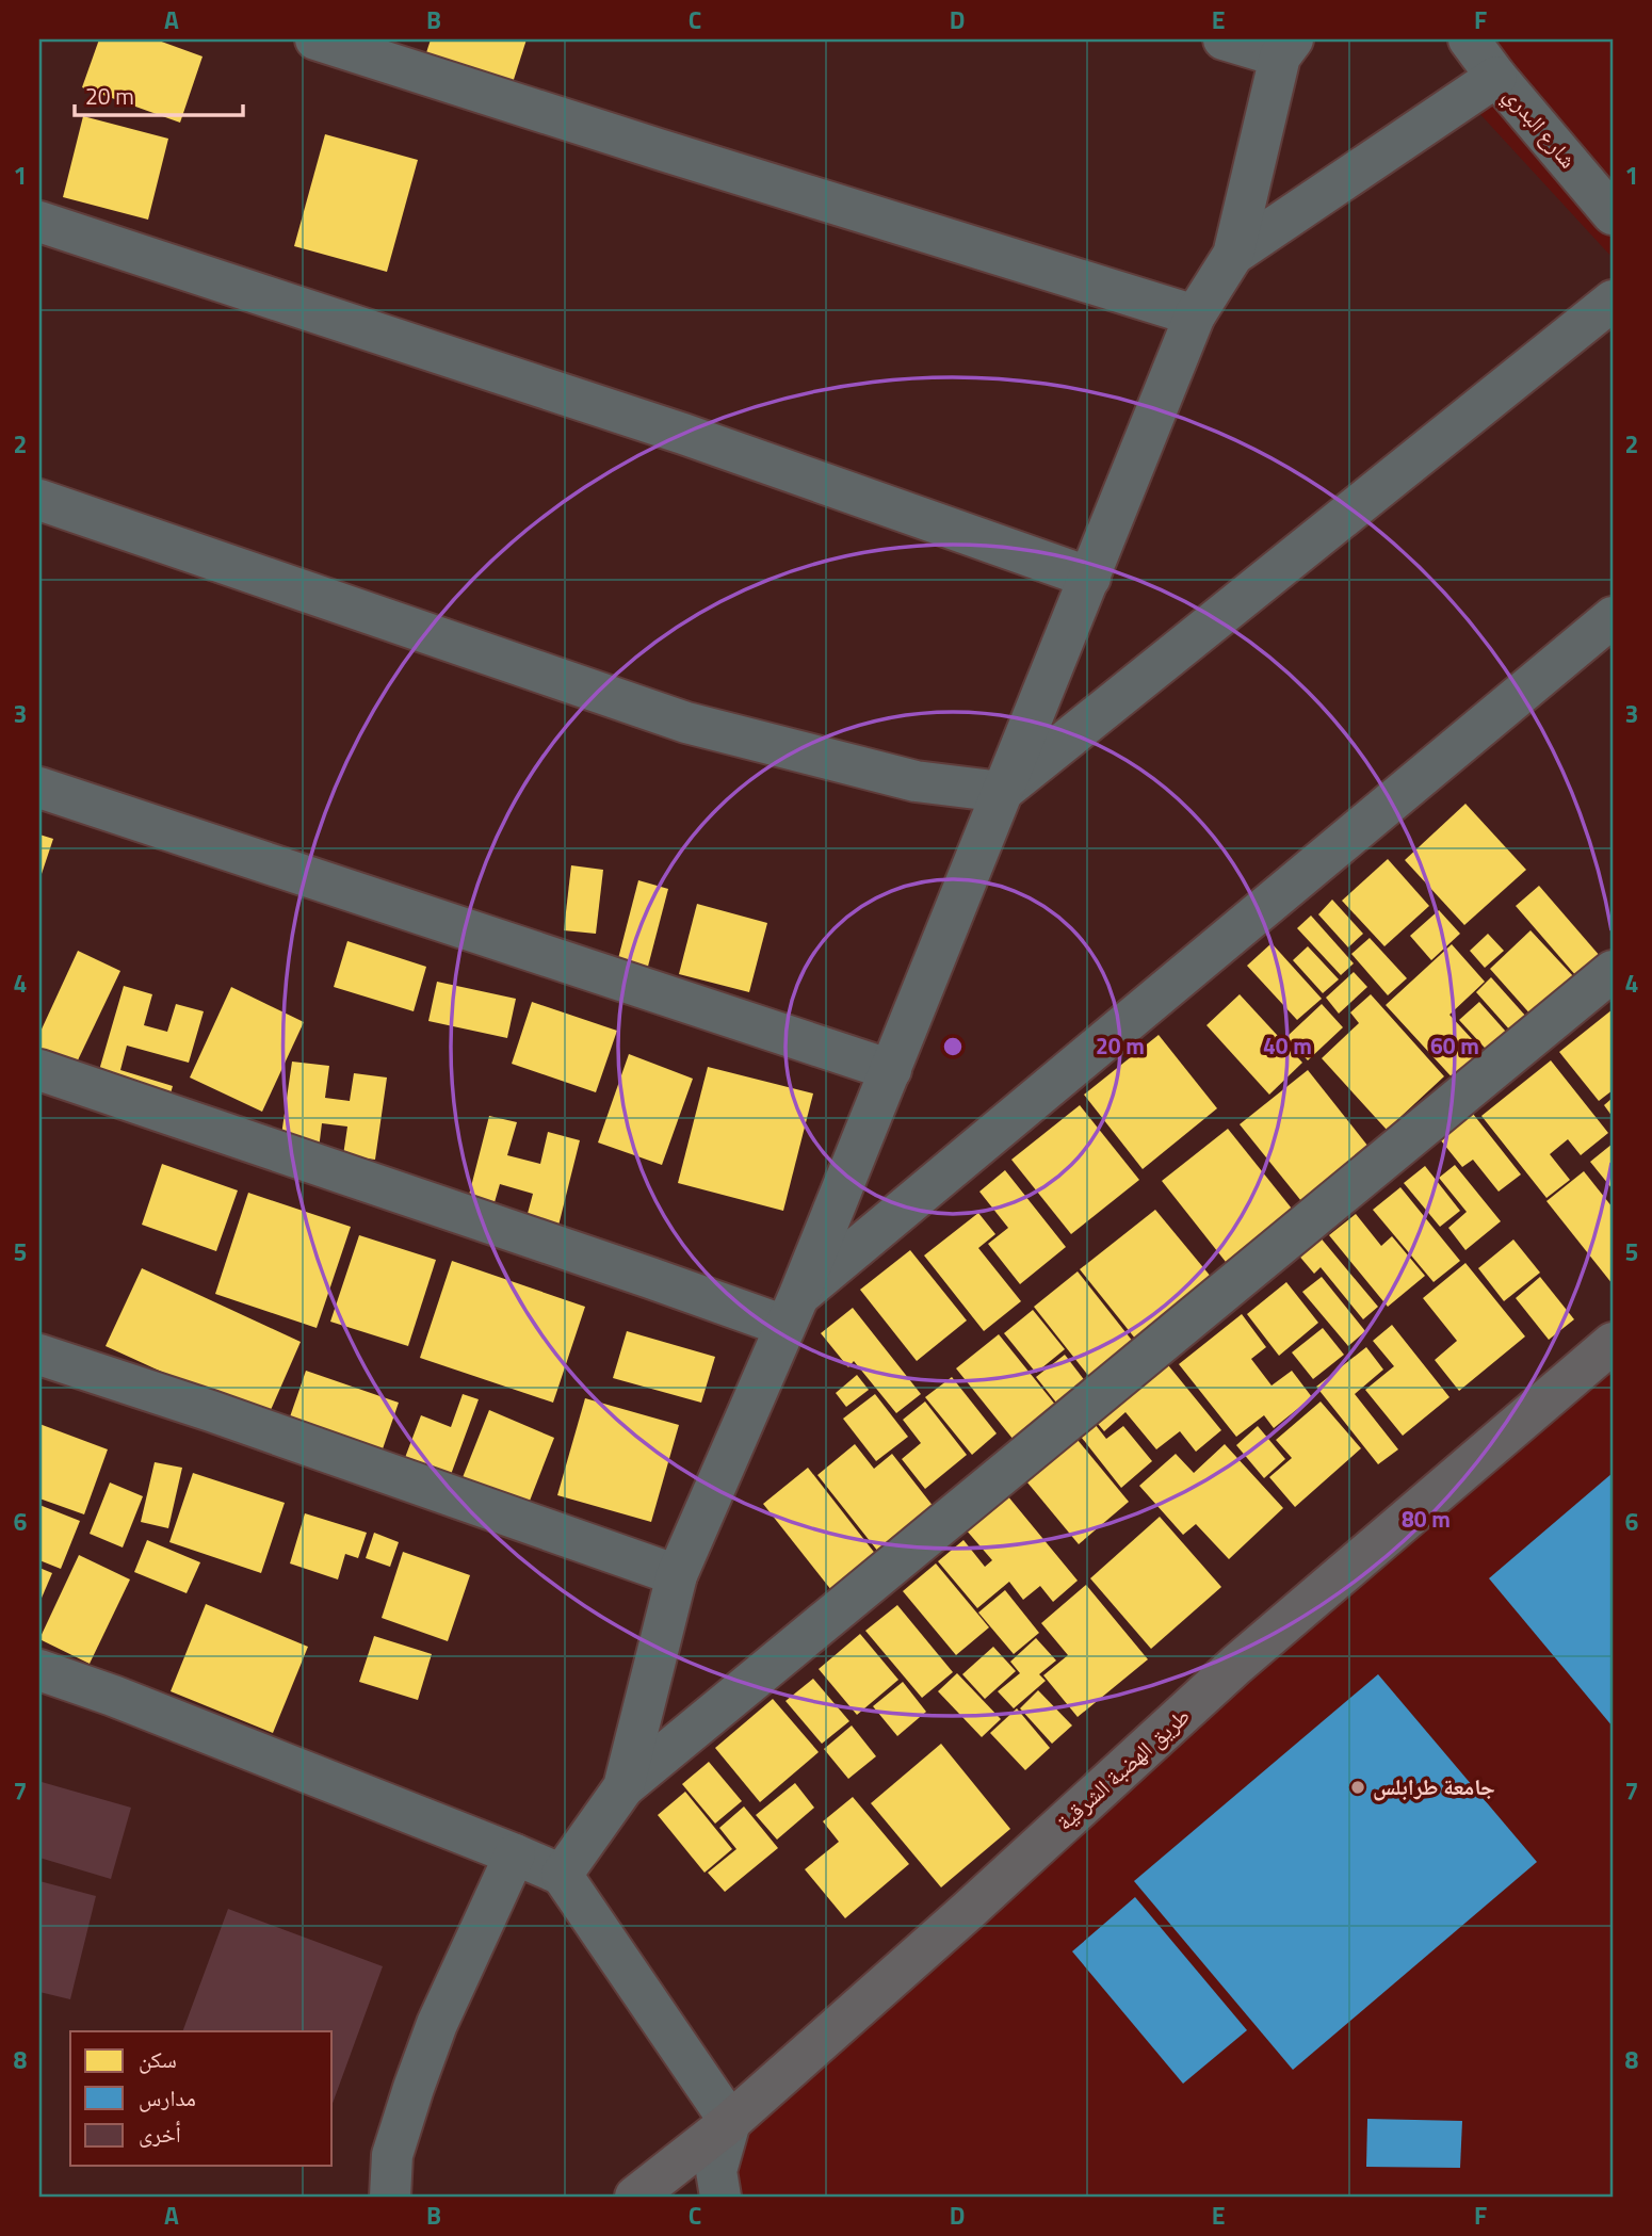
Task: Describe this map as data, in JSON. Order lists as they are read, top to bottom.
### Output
{
  "streets": {
    "main road": ["طريق الهضبة الشرقية"],
    "street": ["شارع البدري"]
  },
  "places": ["جامعة طرابلس"],
  "legend": ["سكن", "مدارس", "أخرى"],
  "scale_bar": "20 m",
  "grid": {
    "columns": [
      "A",
      "B",
      "C",
      "D",
      "E",
      "F"
    ],
    "rows": [
      "1",
      "2",
      "3",
      "4",
      "5",
      "6",
      "7",
      "8"
    ]
  },
  "rings": [
    "20 m",
    "40 m",
    "60 m",
    "80 m"
  ]
}
